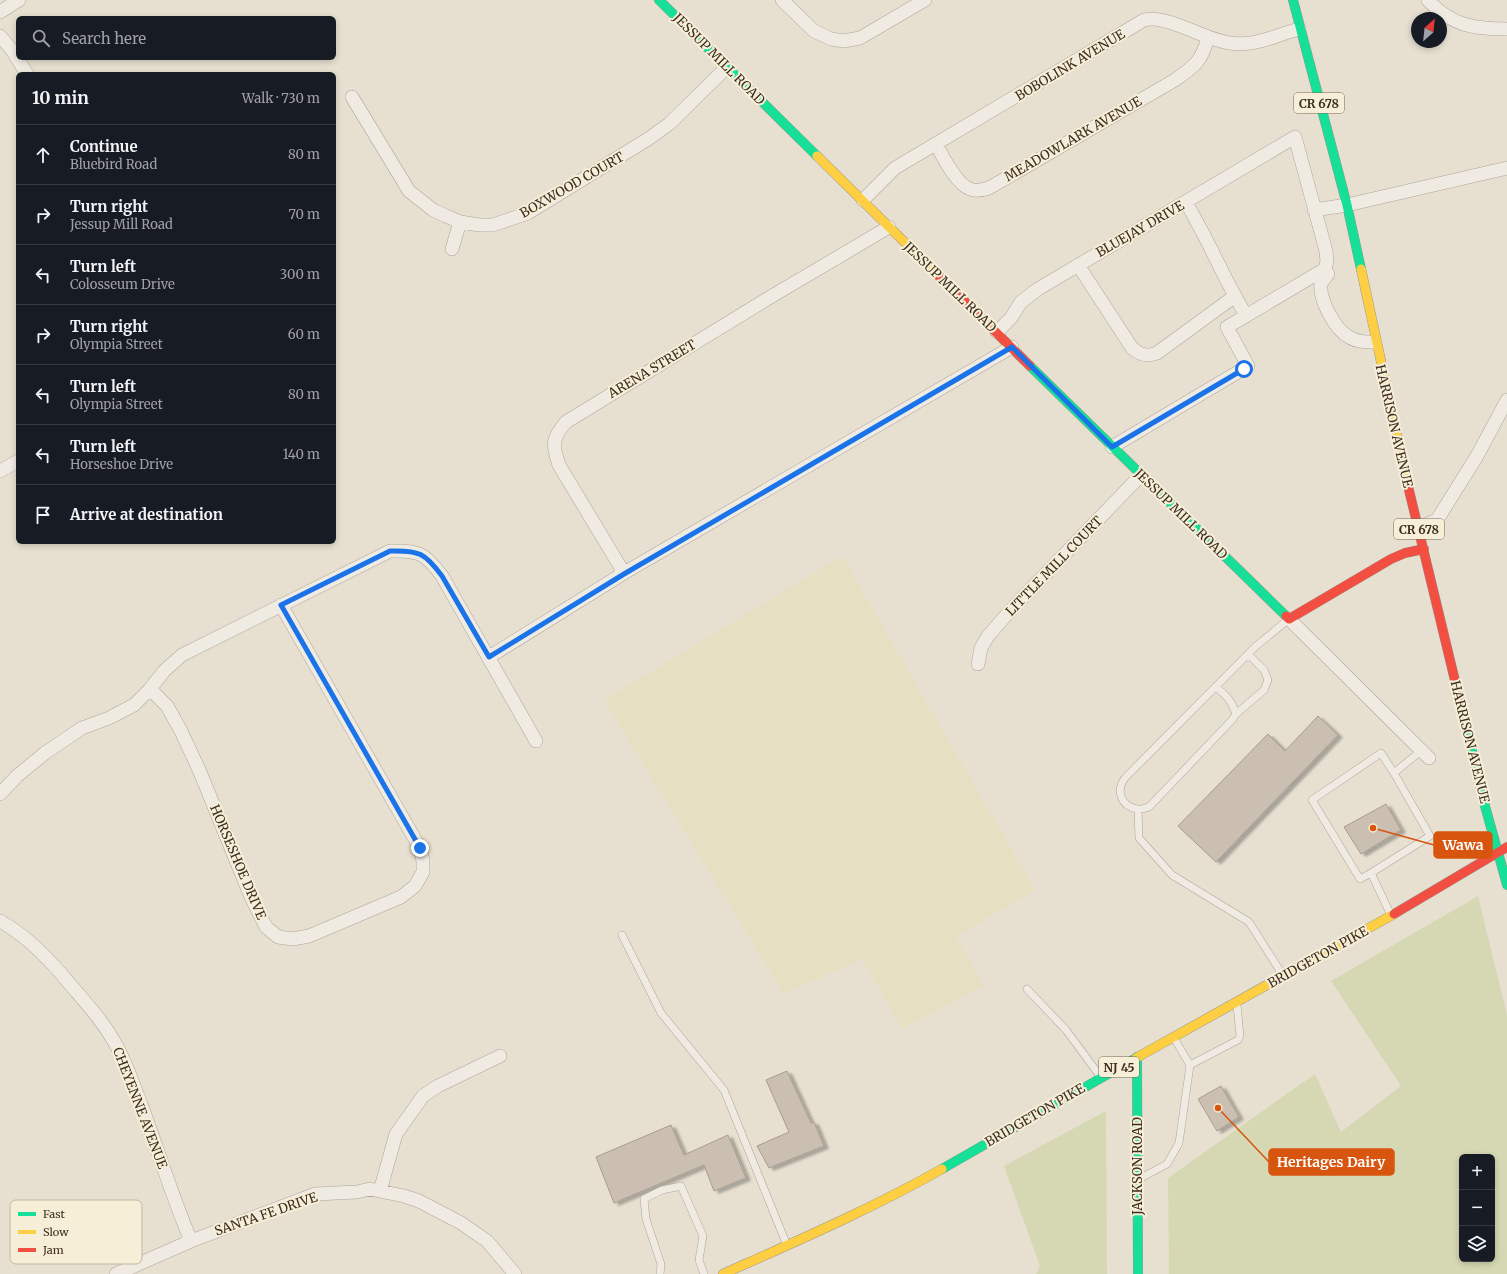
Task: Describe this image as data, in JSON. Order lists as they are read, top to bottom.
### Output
{
  "streets": {
    "main road": [
      "JESSUP MILL ROAD",
      "CR 678",
      "HARRISON AVENUE",
      "BRIDGETON PIKE",
      "NJ 45",
      "JACKSON ROAD"
    ],
    "street": [
      "BOBOLINK AVENUE",
      "MEADOWLARK AVENUE",
      "BOXWOOD COURT",
      "BLUEJAY DRIVE",
      "ARENA STREET",
      "LITTLE MILL COURT",
      "HORSESHOE DRIVE",
      "CHEYENNE AVENUE",
      "SANTA FE DRIVE"
    ]
  },
  "crossings": [
    ["JESSUP MILL ROAD", "BOBOLINK AVENUE"],
    ["JESSUP MILL ROAD", "BOXWOOD COURT"],
    ["JESSUP MILL ROAD", "BLUEJAY DRIVE"],
    ["JESSUP MILL ROAD", "ARENA STREET"],
    ["JESSUP MILL ROAD", "LITTLE MILL COURT"],
    ["BOBOLINK AVENUE", "MEADOWLARK AVENUE"],
    ["BOBOLINK AVENUE", "HARRISON AVENUE"],
    ["CR 678", "HARRISON AVENUE"],
    ["CR 678", "BRIDGETON PIKE"],
    ["HARRISON AVENUE", "BRIDGETON PIKE"],
    ["BRIDGETON PIKE", "JACKSON ROAD"],
    ["CHEYENNE AVENUE", "SANTA FE DRIVE"]
  ],
  "places": ["Wawa", "Heritages Dairy"],
  "legend": ["Fast", "Slow", "Jam"],
  "north": "top right",
  "page": {
    "search": "Search here",
    "heading": ["10 min", "Walk · 730 m"],
    "list": [
      ["Continue", "Bluebird Road", "80 m"],
      ["Turn right", "Jessup Mill Road", "70 m"],
      ["Turn left", "Colosseum Drive", "300 m"],
      ["Turn right", "Olympia Street", "60 m"],
      ["Turn left", "Olympia Street", "80 m"],
      ["Turn left", "Horseshoe Drive", "140 m"],
      "Arrive at destination"
    ],
    "map_buttons": ["+", "−"]
  }
}
